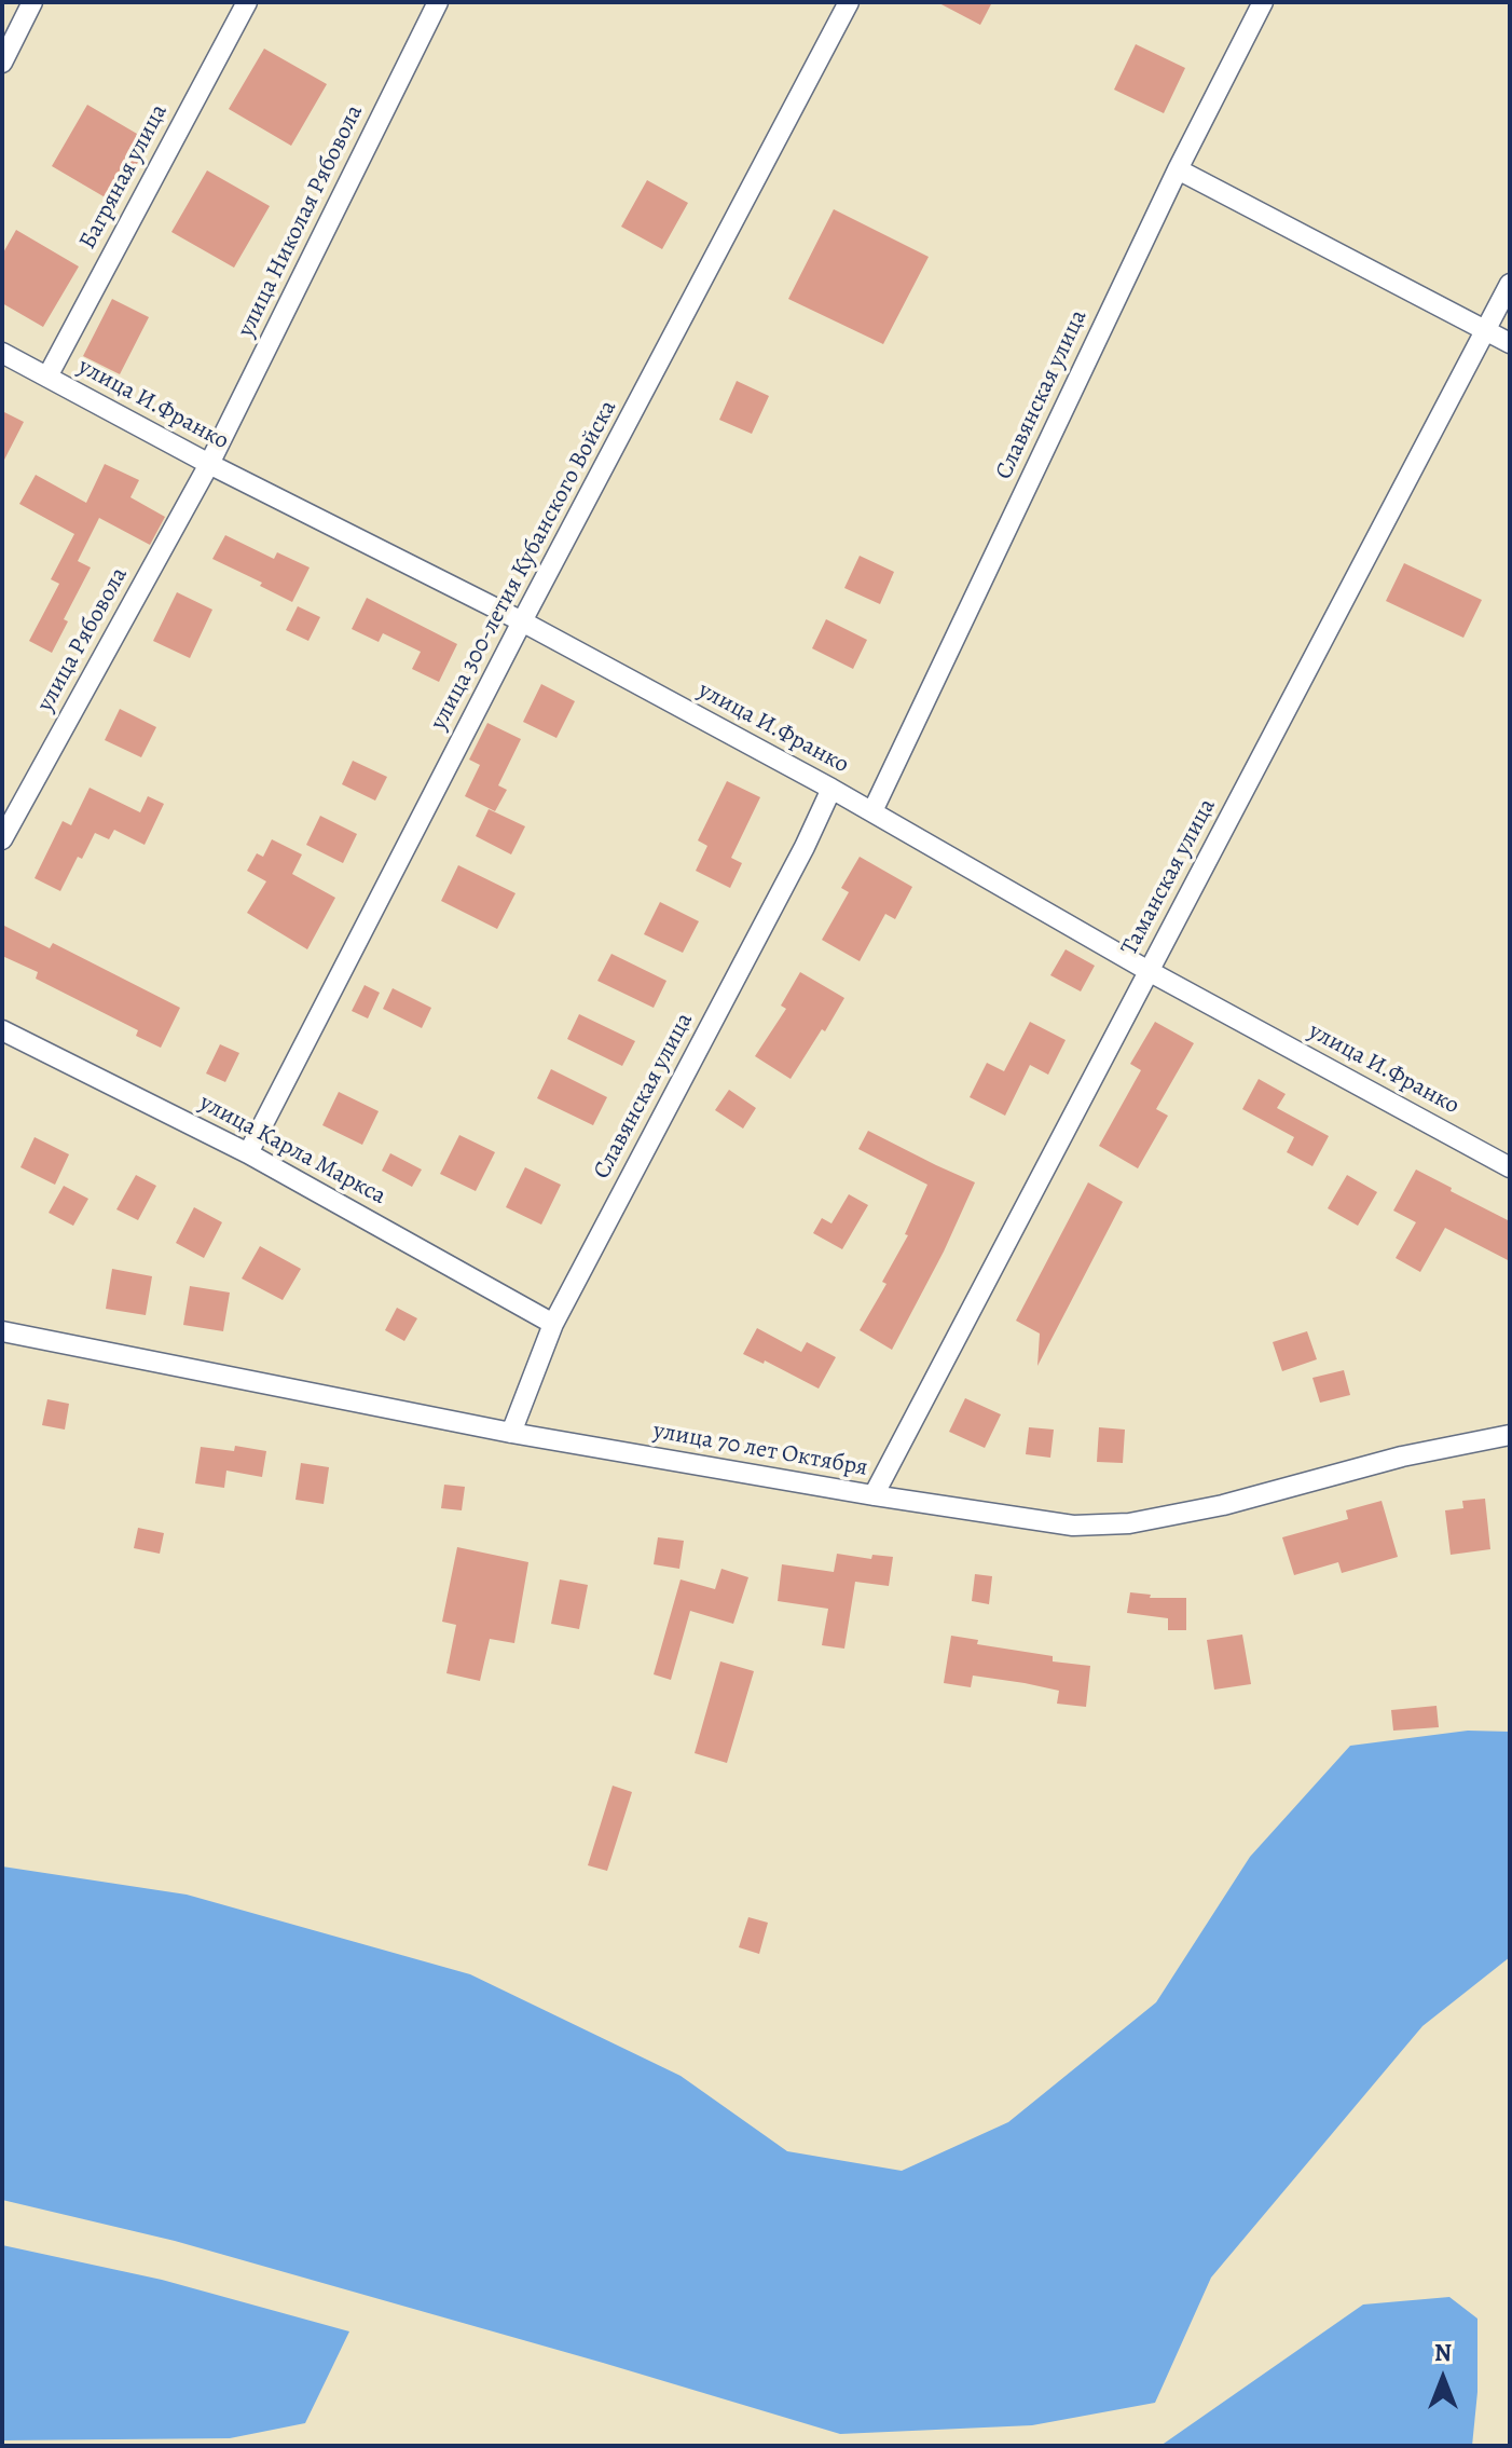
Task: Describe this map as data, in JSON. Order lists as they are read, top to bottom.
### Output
{
  "streets": {
    "street": [
      "Багряная улица",
      "улица Николая Рябовола",
      "Славянская улица",
      "улица И.Франко",
      "улица 300-летия Кубанского Войска",
      "улица Рябовола",
      "Таманская улица",
      "улица Карла Маркса",
      "улица 70 лет Октября"
    ]
  },
  "crossings": [
    ["Багряная улица", "улица И.Франко"],
    ["улица Николая Рябовола", "улица И.Франко"],
    ["улица Николая Рябовола", "улица Рябовола"],
    ["Славянская улица", "улица И.Франко"],
    ["Славянская улица", "улица Карла Маркса"],
    ["Славянская улица", "улица 70 лет Октября"],
    ["улица И.Франко", "улица 300-летия Кубанского Войска"],
    ["улица И.Франко", "улица Рябовола"],
    ["улица И.Франко", "Таманская улица"],
    ["улица 300-летия Кубанского Войска", "улица Карла Маркса"],
    ["Таманская улица", "улица 70 лет Октября"]
  ],
  "north": "top"
}
